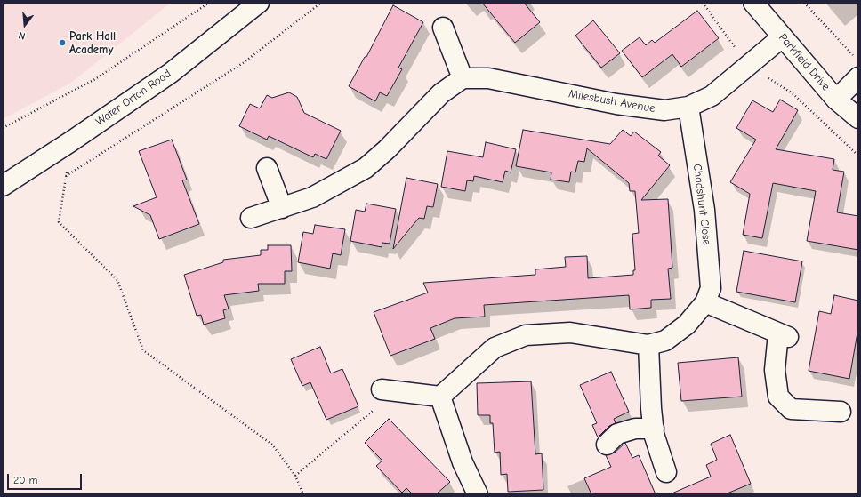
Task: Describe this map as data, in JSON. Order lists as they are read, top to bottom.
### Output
{
  "streets": {
    "street": [
      "Parkfield Drive",
      "Water Orton Road",
      "Milesbush Avenue",
      "Chadshunt Close"
    ]
  },
  "crossings": [
    ["Parkfield Drive", "Milesbush Avenue"],
    ["Milesbush Avenue", "Chadshunt Close"]
  ],
  "places": ["Park Hall Academy"],
  "scale_bar": "20 m",
  "north": "bottom"
}
